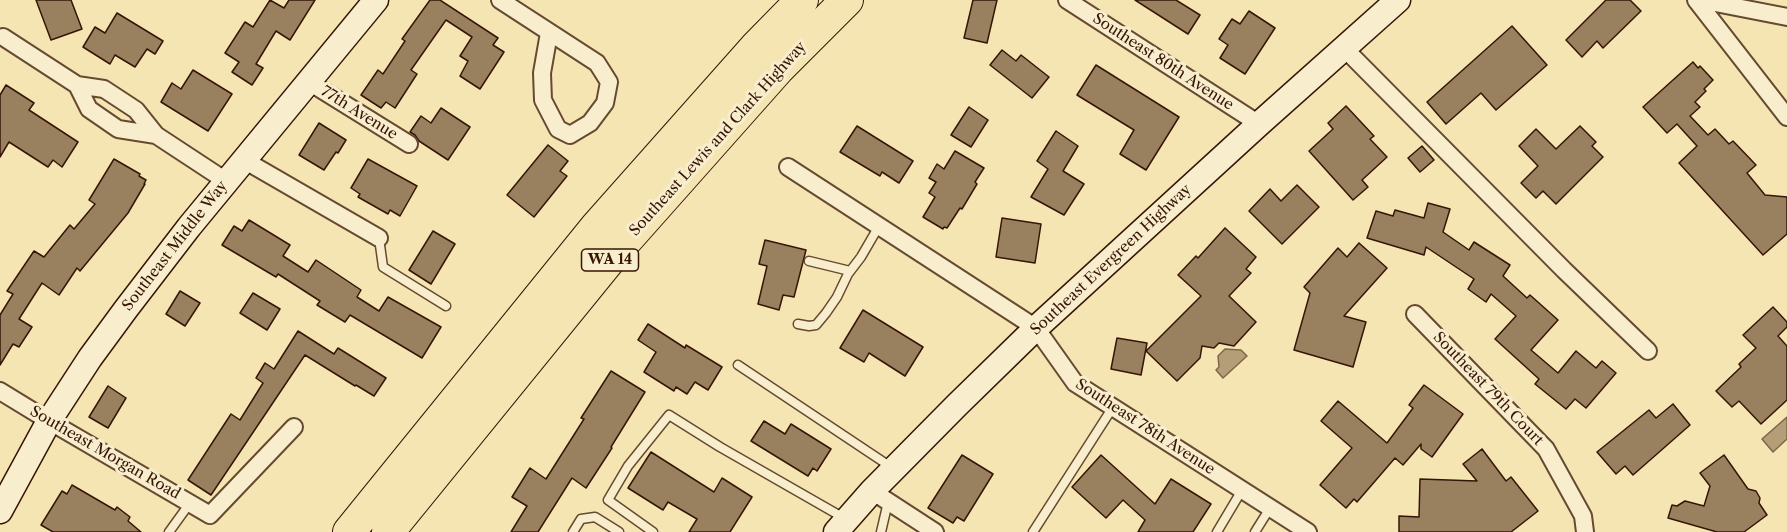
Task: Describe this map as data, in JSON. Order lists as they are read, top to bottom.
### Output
{
  "streets": {
    "highway": ["Southeast Lewis and Clark Highway", "WA 14"],
    "street": [
      "Southeast 80th Avenue",
      "77th Avenue",
      "Southeast Middle Way",
      "Southeast Evergreen Highway",
      "Southeast 79th Court",
      "Southeast 78th Avenue",
      "Southeast Morgan Road"
    ]
  },
  "crossings": [
    ["Southeast 80th Avenue", "Southeast Evergreen Highway"],
    ["77th Avenue", "Southeast Middle Way"],
    ["Southeast Middle Way", "Southeast Morgan Road"],
    ["Southeast Evergreen Highway", "Southeast 78th Avenue"]
  ]
}
